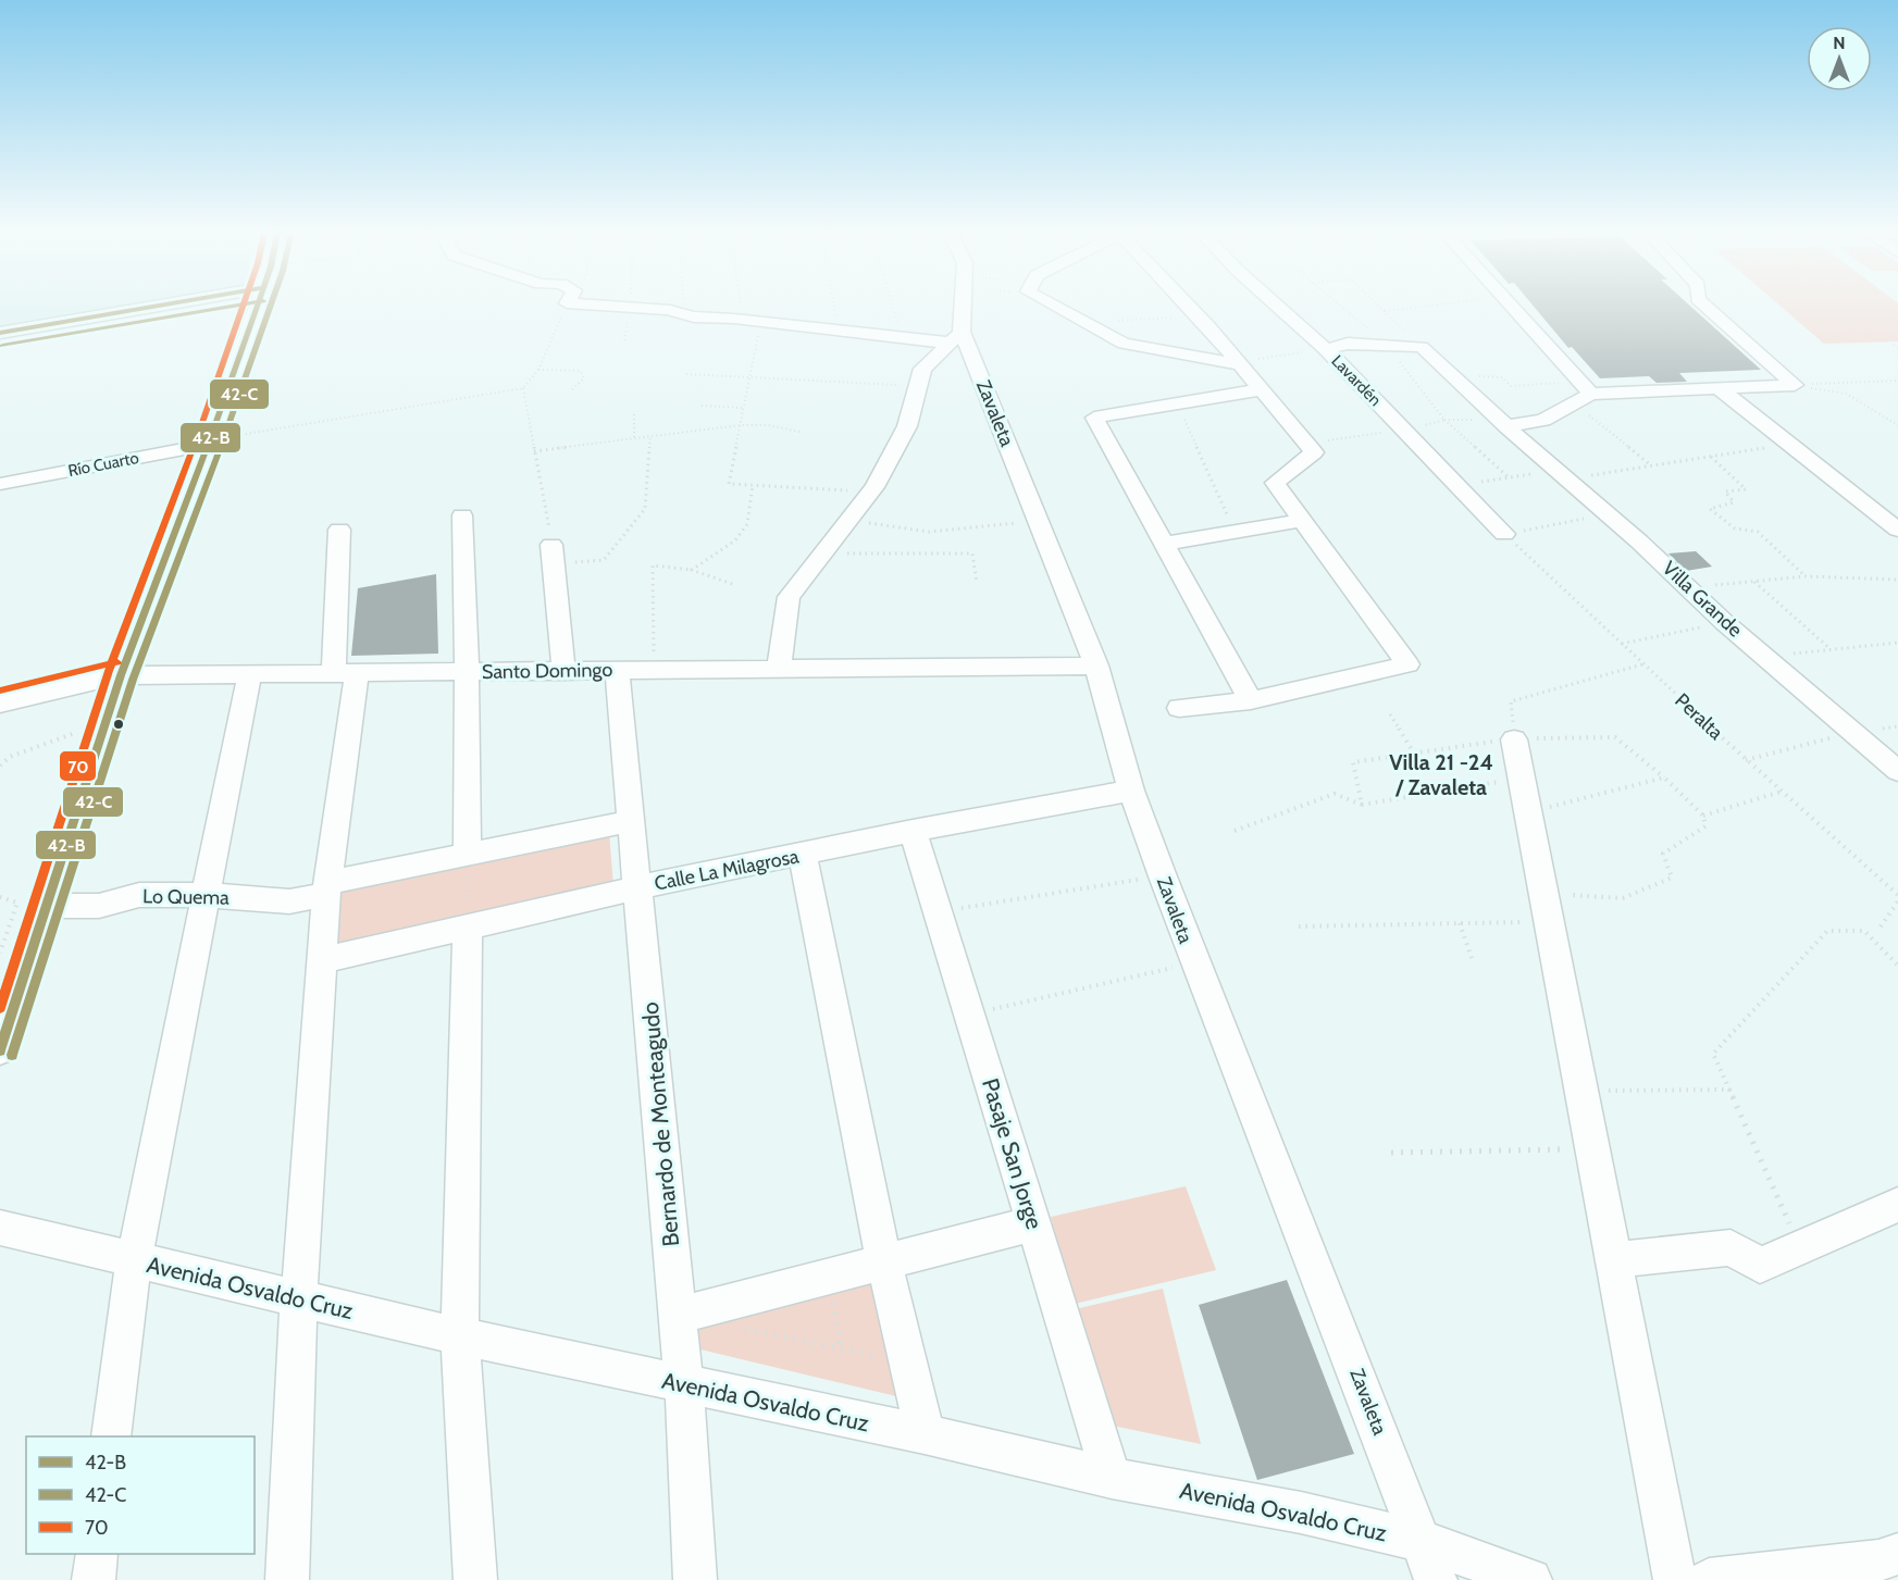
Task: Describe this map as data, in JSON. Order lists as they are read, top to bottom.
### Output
{
  "streets": {
    "street": [
      "Lavardén",
      "Zavaleta",
      "Río Cuarto",
      "Villa Grande",
      "Santo Domingo",
      "Calle La Milagrosa",
      "Lo Quema",
      "Bernardo de Monteagudo",
      "Pasaje San Jorge",
      "Avenida Osvaldo Cruz"
    ],
    "path": ["Peralta"]
  },
  "crossings": [
    ["Lavardén", "Peralta"],
    ["Zavaleta", "Santo Domingo"],
    ["Zavaleta", "Calle La Milagrosa"],
    ["Zavaleta", "Avenida Osvaldo Cruz"],
    ["Santo Domingo", "Bernardo de Monteagudo"],
    ["Calle La Milagrosa", "Bernardo de Monteagudo"],
    ["Calle La Milagrosa", "Pasaje San Jorge"],
    ["Lo Quema", "Bernardo de Monteagudo"],
    ["Bernardo de Monteagudo", "Avenida Osvaldo Cruz"],
    ["Pasaje San Jorge", "Avenida Osvaldo Cruz"]
  ],
  "districts": ["Villa 21 -24 / Zavaleta"],
  "lines": ["transit line 42-B", "transit line 42-C", "transit line 70"],
  "legend": ["42-B", "42-C", "70"],
  "north": "top"
}
